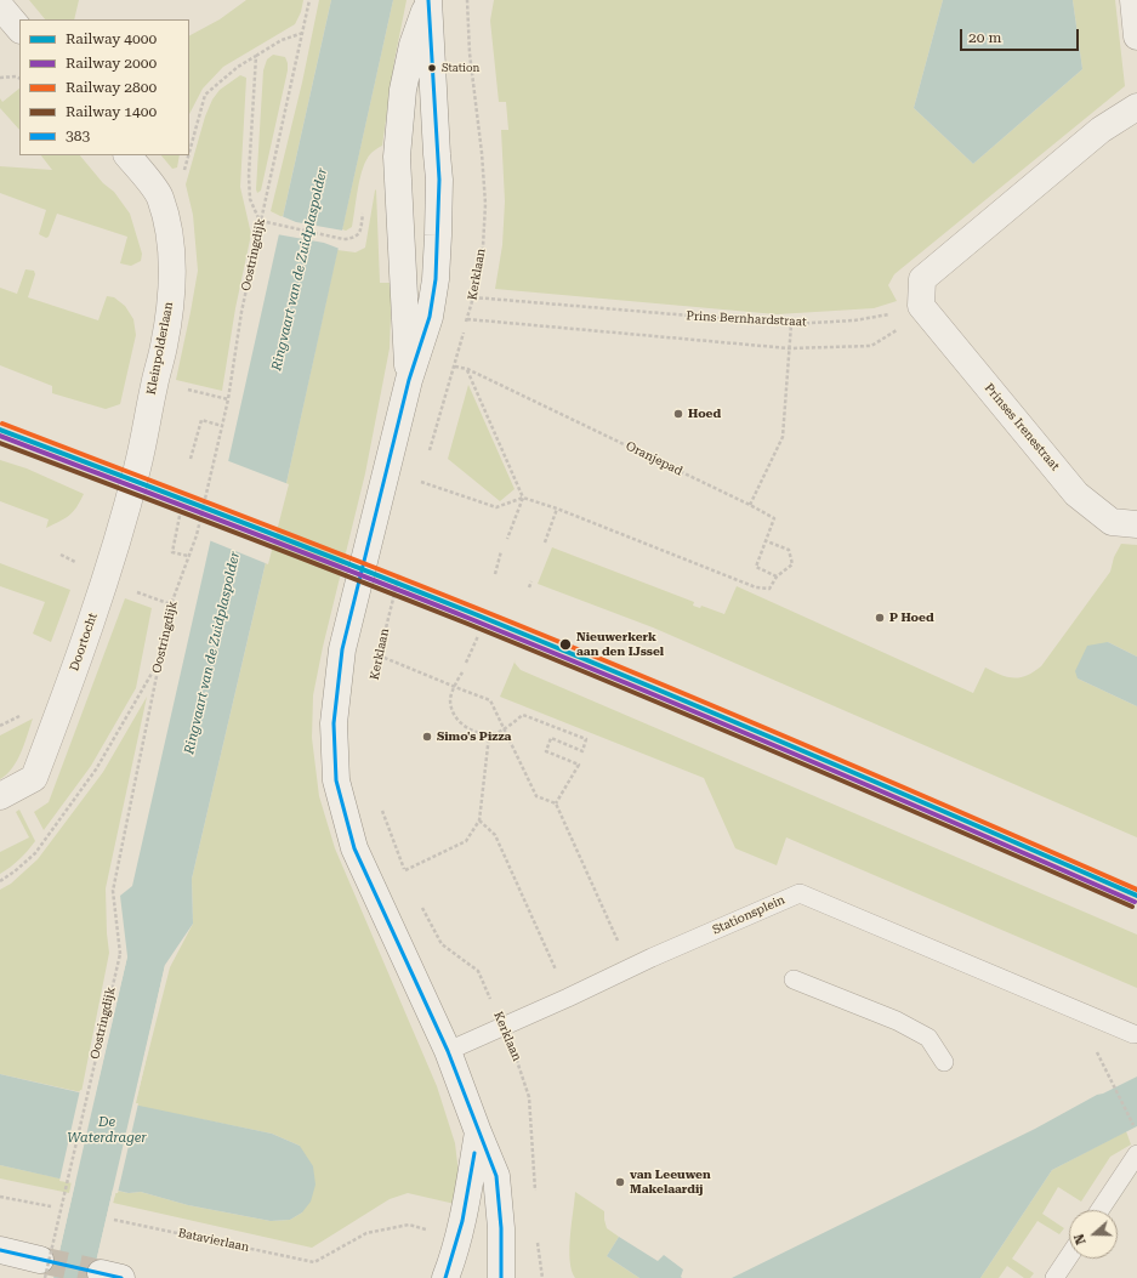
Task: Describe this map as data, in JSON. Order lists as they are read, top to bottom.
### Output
{
  "streets": {
    "street": ["Kleinpolderlaan", "Prinses Irenestraat", "Doortocht"],
    "lane": ["Stationsplein"],
    "path": [
      "Oostringdijk",
      "Kerklaan",
      "Prins Bernhardstraat",
      "Oranjepad",
      "Batavierlaan"
    ]
  },
  "crossings": [
    ["Kerklaan", "Prins Bernhardstraat"],
    ["Kerklaan", "Oranjepad"],
    ["Kerklaan", "Stationsplein"],
    ["Prins Bernhardstraat", "Prinses Irenestraat"],
    ["Kleinpolderlaan", "Doortocht"]
  ],
  "water": ["Ringvaart van de Zuidplaspolder", "De Waterdrager"],
  "places": [
    "Station",
    "Hoed",
    "P Hoed",
    "Nieuwerkerk aan den IJssel",
    "Simo's Pizza",
    "van Leeuwen Makelaardij"
  ],
  "lines": [
    "transit line 383",
    "rail line 2800",
    "rail line 4000",
    "rail line 2000",
    "rail line 1400"
  ],
  "legend": [
    "Railway 4000",
    "Railway 2000",
    "Railway 2800",
    "Railway 1400",
    "383"
  ],
  "scale_bar": "20 m",
  "north": "left"
}
